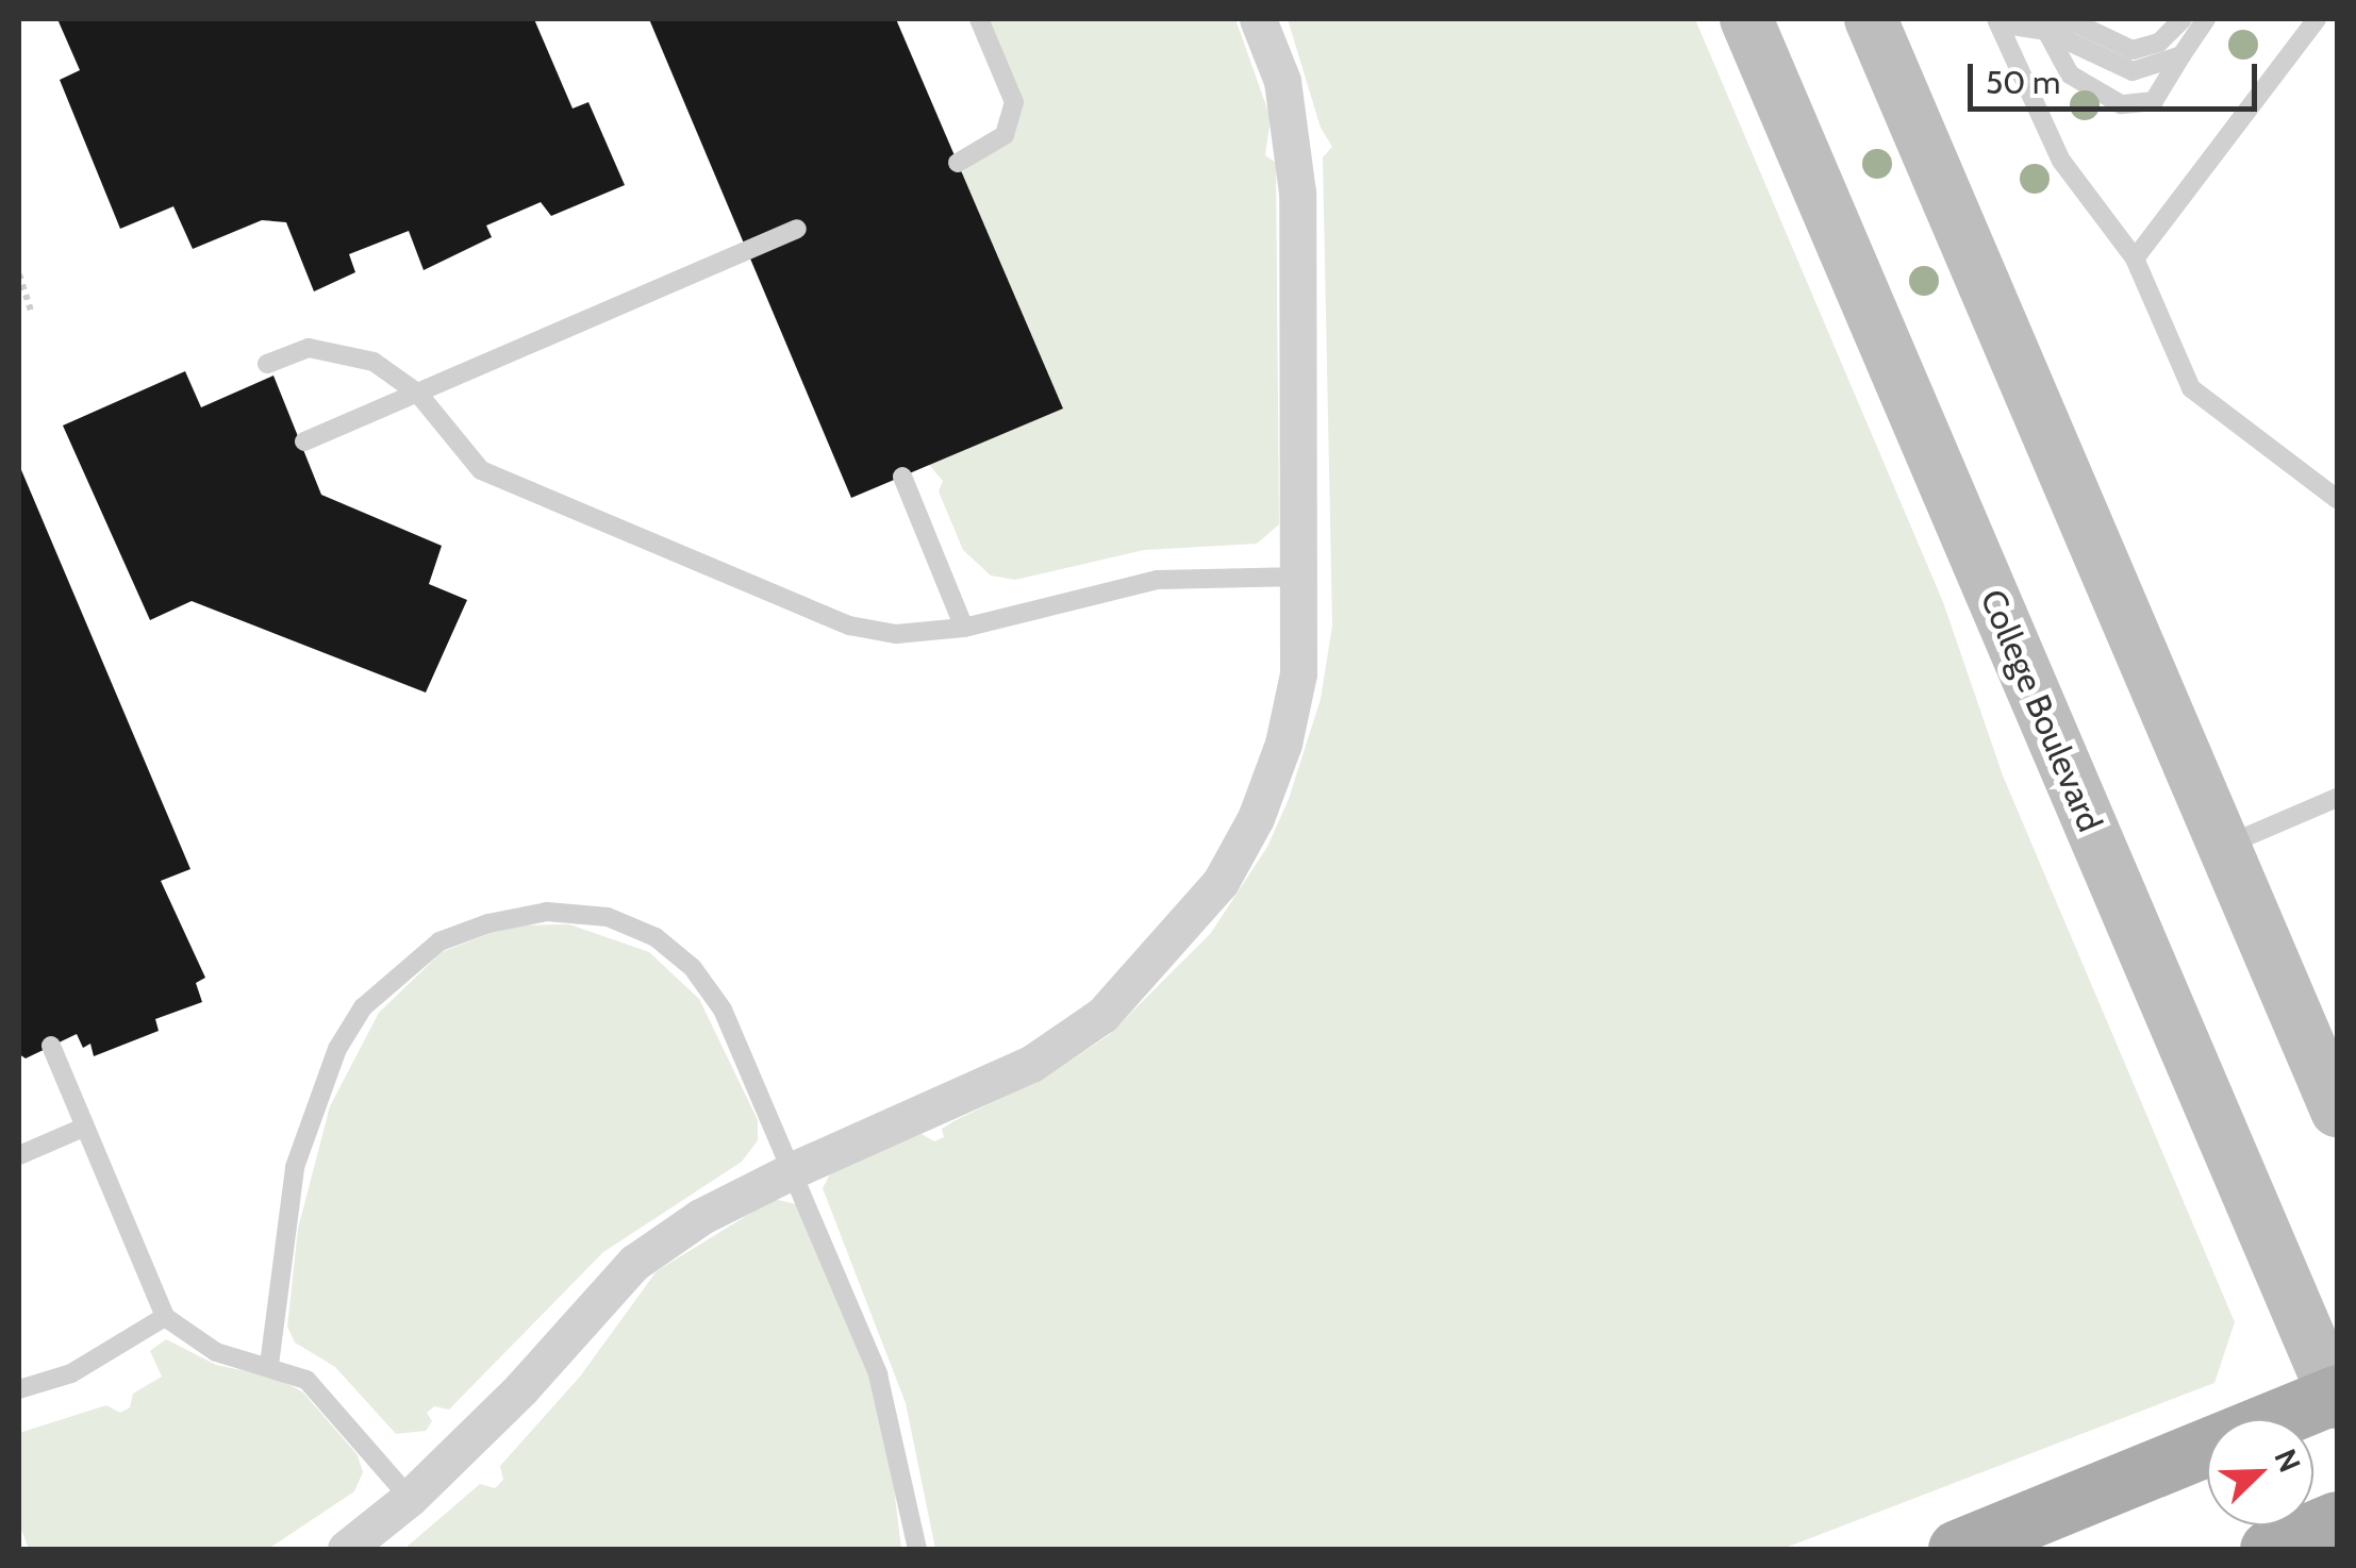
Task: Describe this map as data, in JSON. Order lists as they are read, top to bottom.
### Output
{
  "streets": {
    "main road": ["College Boulevard"]
  },
  "scale_bar": "50 m",
  "north": "top right"
}
